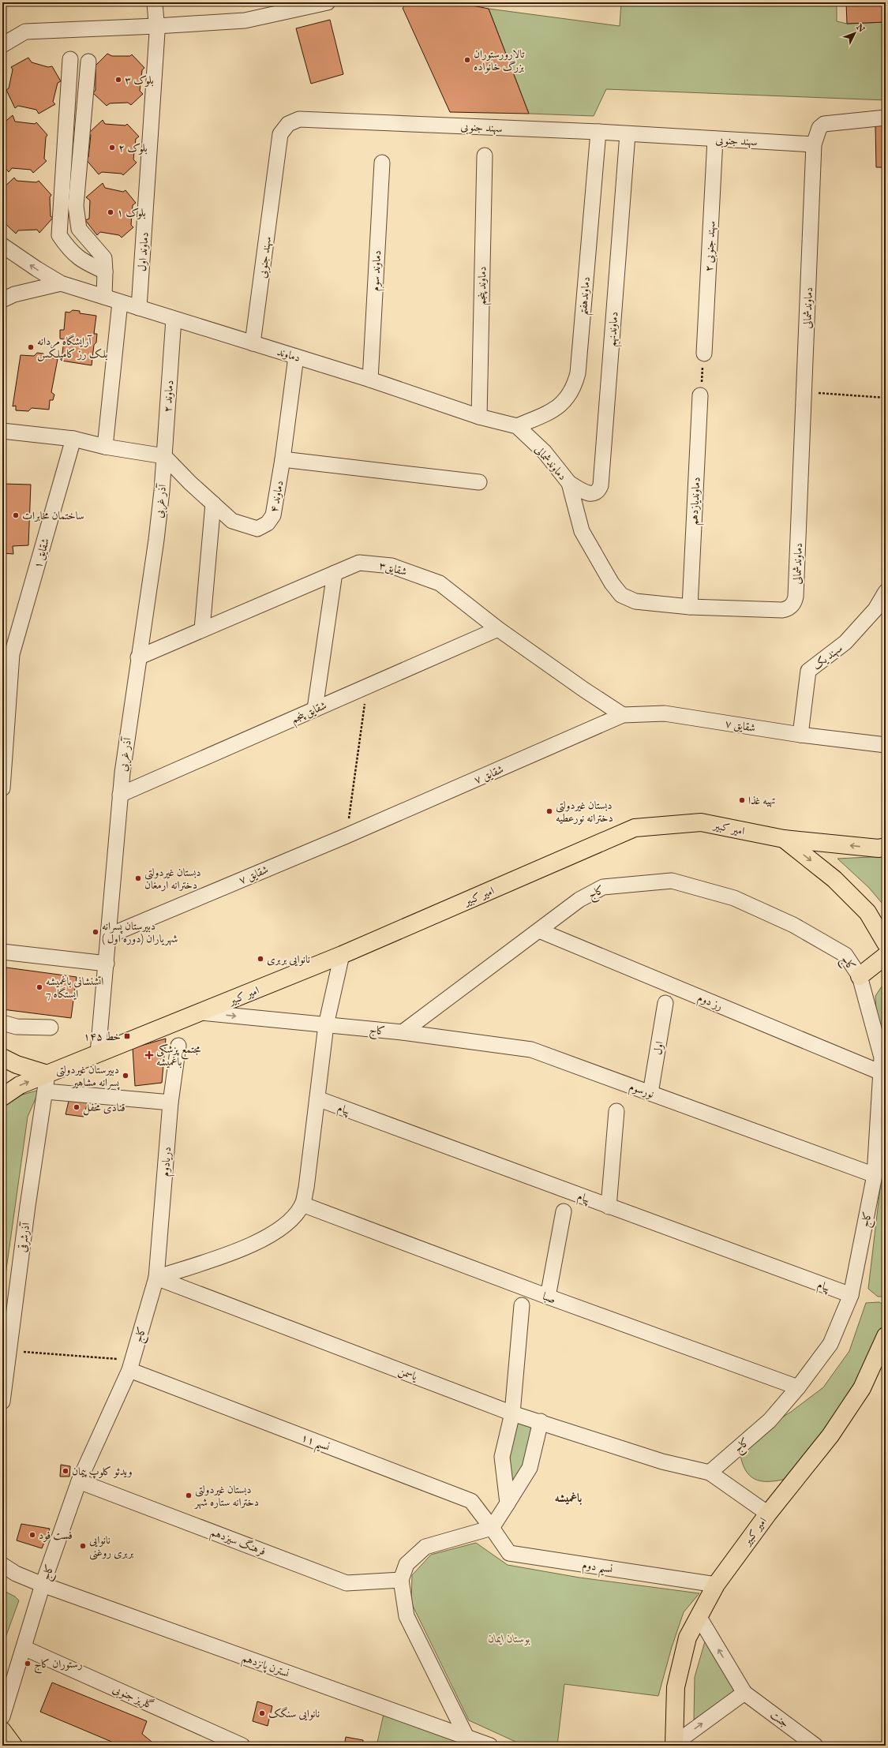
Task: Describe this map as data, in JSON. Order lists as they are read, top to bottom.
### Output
{
  "streets": {
    "main road": ["امیر کبیر"],
    "street": [
      "سهند جنوبی",
      "سهند جنوبی ۲",
      "دماوند اول",
      "دماوند سوم",
      "دماوند پنجم",
      "دماوندهفتم",
      "دماوندشمالی",
      "دماوندنهم",
      "دماوند",
      "دماوند ۲",
      "دماوند ۴",
      "آذر غربی",
      "دماوندیازدهم",
      "شقایق ۱",
      "شقایق۳",
      "سهند یک",
      "شقایق پنجم",
      "شقایق ۷",
      "کاج",
      "رز دوم",
      "اول",
      "نورسوم",
      "پیام",
      "دریادوم",
      "آذرشرقی",
      "صبا",
      "یاسمن",
      "نسیم ۱۱",
      "فرهنگ سیزدهم",
      "نسیم دوم",
      "نسترن پانزدهم",
      "گلریز جنوبی",
      "جنت"
    ]
  },
  "crossings": [
    ["سهند جنوبی", "سهند جنوبی ۲"],
    ["سهند جنوبی", "دماوندهفتم"],
    ["سهند جنوبی", "دماوندشمالی"],
    ["سهند جنوبی", "دماوندنهم"],
    ["سهند جنوبی", "دماوند"],
    ["دماوند اول", "دماوند"],
    ["دماوند سوم", "دماوند"],
    ["دماوند پنجم", "دماوند"],
    ["دماوندهفتم", "دماوندشمالی"],
    ["دماوندهفتم", "دماوند"],
    ["دماوندشمالی", "دماوندنهم"],
    ["دماوندشمالی", "دماوند"],
    ["دماوندشمالی", "دماوندیازدهم"],
    ["دماوند", "دماوند ۲"],
    ["دماوند", "دماوند ۴"],
    ["دماوند ۲", "دماوند ۴"],
    ["دماوند ۲", "آذر غربی"],
    ["دماوند ۴", "آذر غربی"],
    ["آذر غربی", "شقایق۳"],
    ["آذر غربی", "شقایق پنجم"],
    ["آذر غربی", "شقایق ۷"],
    ["آذر غربی", "امیر کبیر"],
    ["شقایق۳", "شقایق پنجم"],
    ["شقایق۳", "شقایق ۷"],
    ["سهند یک", "شقایق ۷"],
    ["امیر کبیر", "کاج"],
    ["امیر کبیر", "آذرشرقی"],
    ["امیر کبیر", "نسیم دوم"],
    ["کاج", "رز دوم"],
    ["کاج", "نورسوم"],
    ["کاج", "پیام"],
    ["کاج", "دریادوم"],
    ["کاج", "صبا"],
    ["کاج", "یاسمن"],
    ["کاج", "نسیم ۱۱"],
    ["کاج", "فرهنگ سیزدهم"],
    ["کاج", "نسترن پانزدهم"],
    ["کاج", "گلریز جنوبی"],
    ["اول", "نورسوم"],
    ["دریادوم", "یاسمن"],
    ["نسیم ۱۱", "نسیم دوم"]
  ],
  "districts": ["باغمیشه"],
  "parks": ["بوستان ایمان"],
  "places": {
    "other": [
      "تالارورستوران بزرگ خانواده",
      "بلوک ۳",
      "بلوک ۲",
      "بلوک ۱",
      "آرایشگاه مردانه بلک رز کامپلکس",
      "ساختمان مخابرات",
      "تهیه غذا",
      "دبستان غیردولتی دخترانه نورعطیه",
      "دبستان غیردولتی دخترانه ارمغان",
      "دبیرستان پسرانه شهریاران (دوره اول )",
      "نانوایی بربری",
      "اتشنشانی باغمیشه ایستگاه 7",
      "دبیرستان غیردولتی پسرانه مشاهیر",
      "قنادی محفل",
      "ویدئو کلوپ پیمان",
      "دبستان غیردولتی دخترانه ستاره شهر",
      "فست فود",
      "نانوایی بربری روغنی",
      "رستوران کاج",
      "نانوایی سنگک"
    ],
    "transit": ["خط ۱۴۵"],
    "health": ["مجتمع پزشکی باغمیشه"]
  },
  "north": "top right"
}
